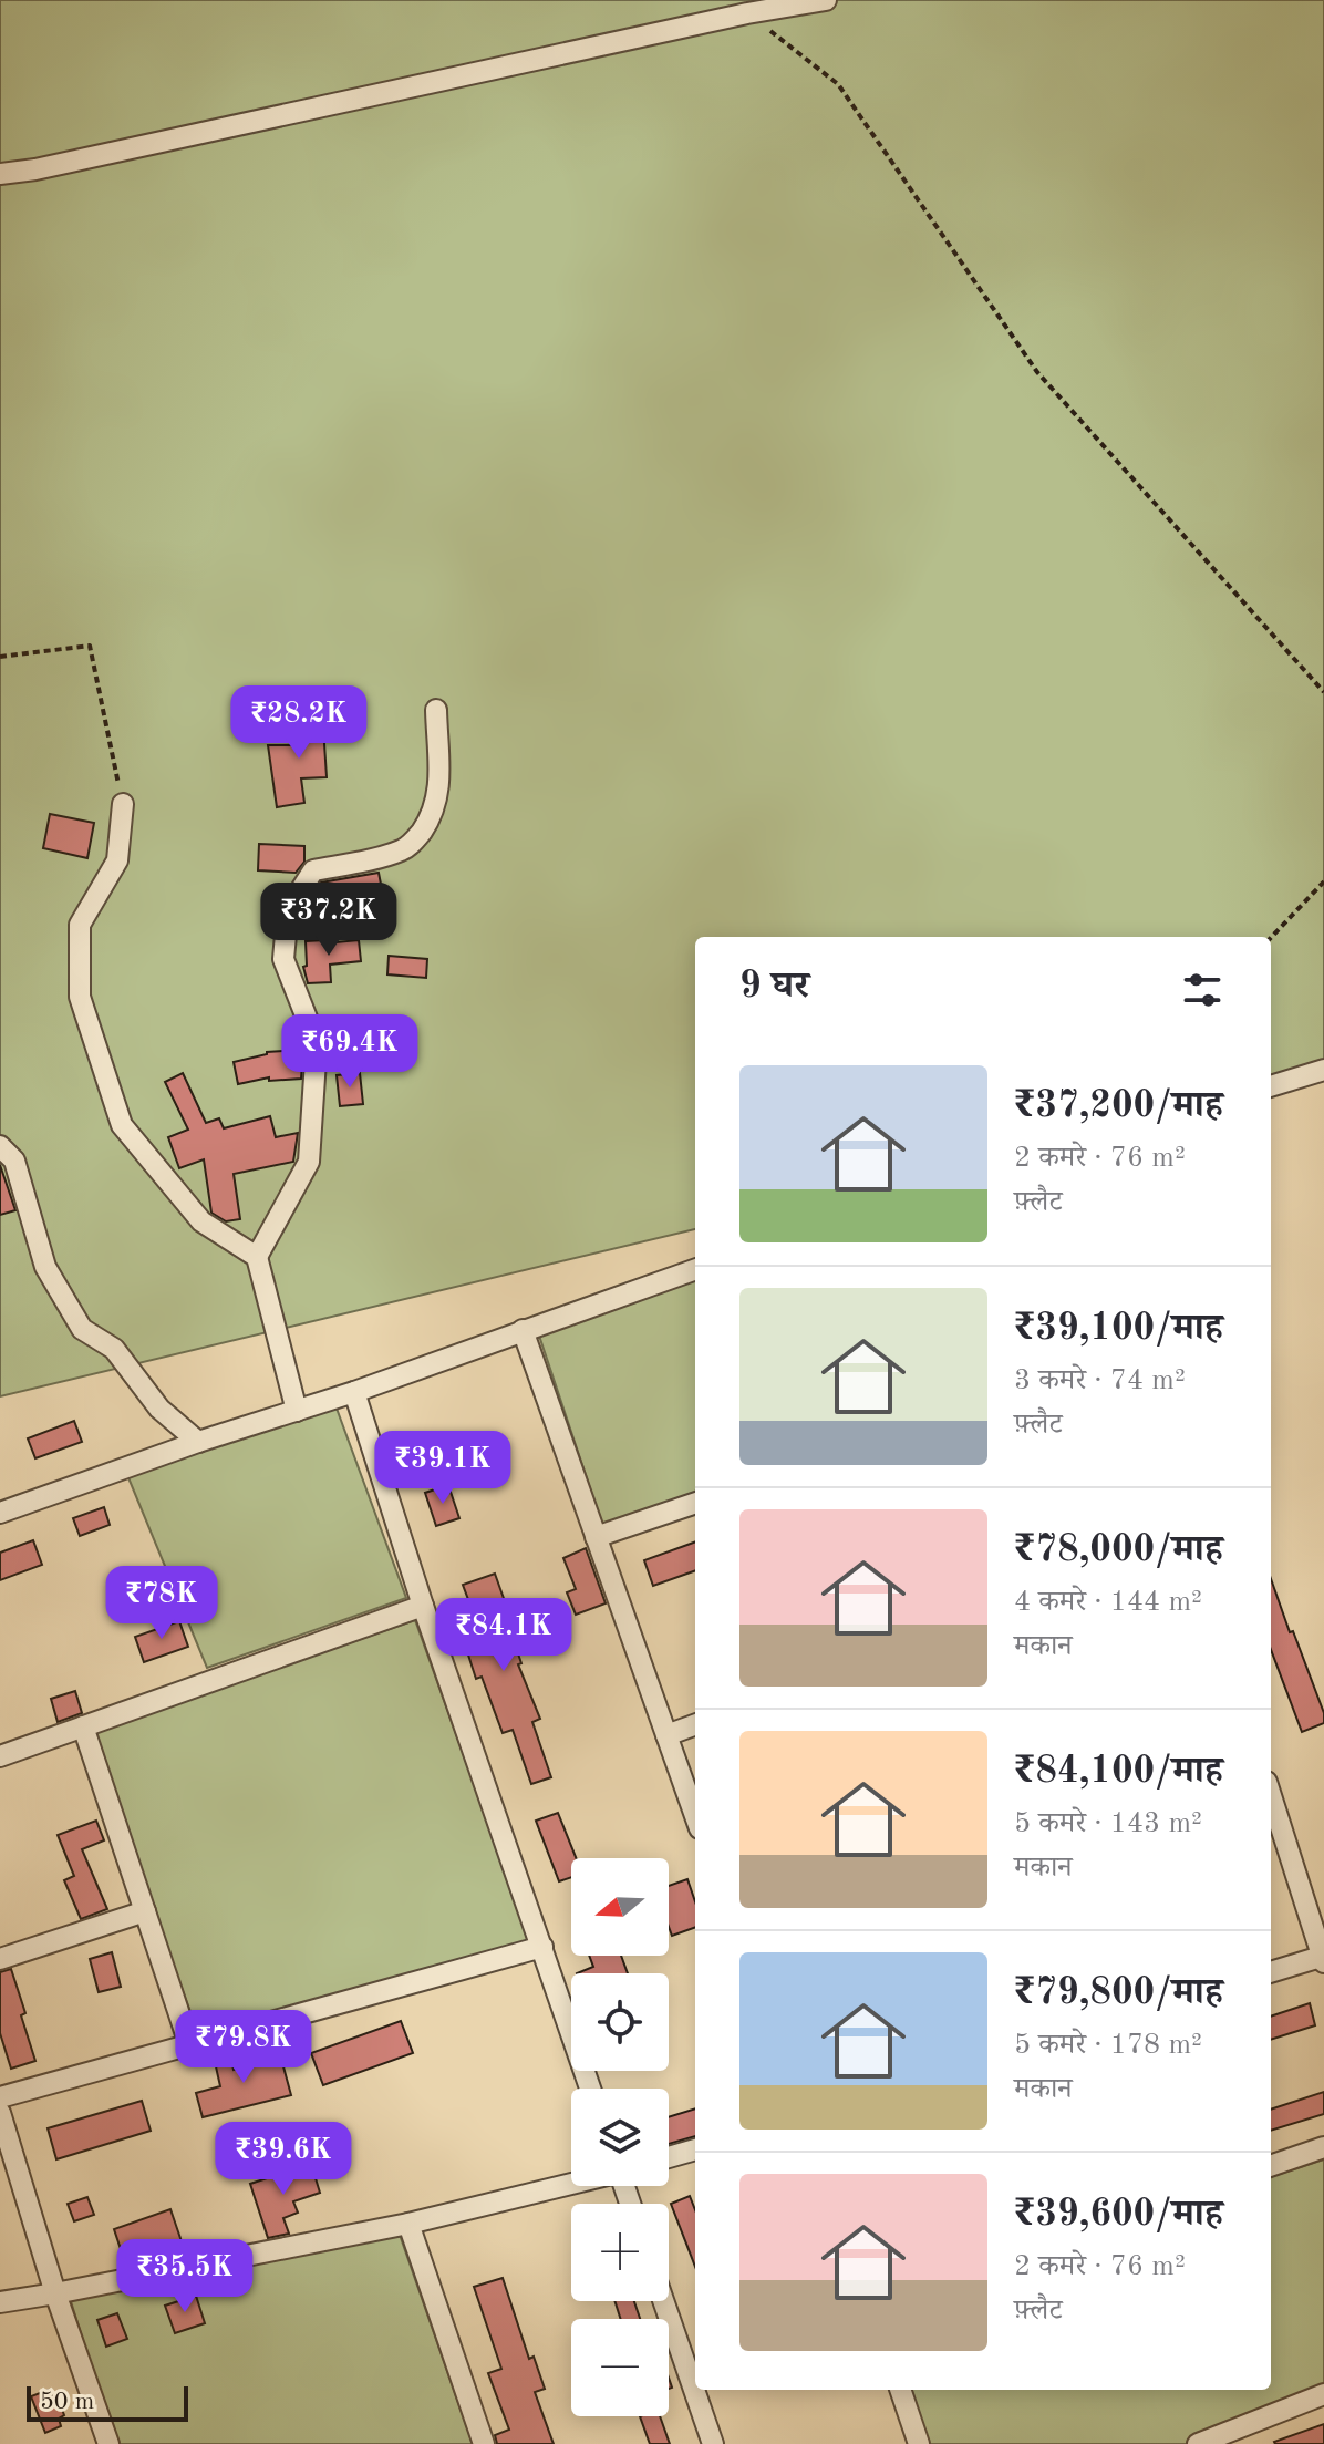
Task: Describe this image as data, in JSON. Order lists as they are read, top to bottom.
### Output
{
  "scale_bar": "50 m",
  "north": "left",
  "page": {
    "price": [
      "₹28.2K",
      "₹37.2K",
      "₹69.4K",
      "₹39.1K",
      "₹78K",
      "₹84.1K",
      "₹79.8K",
      "₹39.6K",
      "₹35.5K"
    ],
    "heading": "9 घर",
    "list": [
      {
        "name": "₹37,200/माह",
        "note": "2 कमरे · 76 m² · फ़्लैट"
      },
      {
        "name": "₹39,100/माह",
        "note": "3 कमरे · 74 m² · फ़्लैट"
      },
      {
        "name": "₹78,000/माह",
        "note": "4 कमरे · 144 m² · मकान"
      },
      {
        "name": "₹84,100/माह",
        "note": "5 कमरे · 143 m² · मकान"
      },
      {
        "name": "₹79,800/माह",
        "note": "5 कमरे · 178 m² · मकान"
      },
      {
        "name": "₹39,600/माह",
        "note": "2 कमरे · 76 m² · फ़्लैट"
      }
    ],
    "map_buttons": ["+", "−"],
    "scale": "50 m"
  }
}
